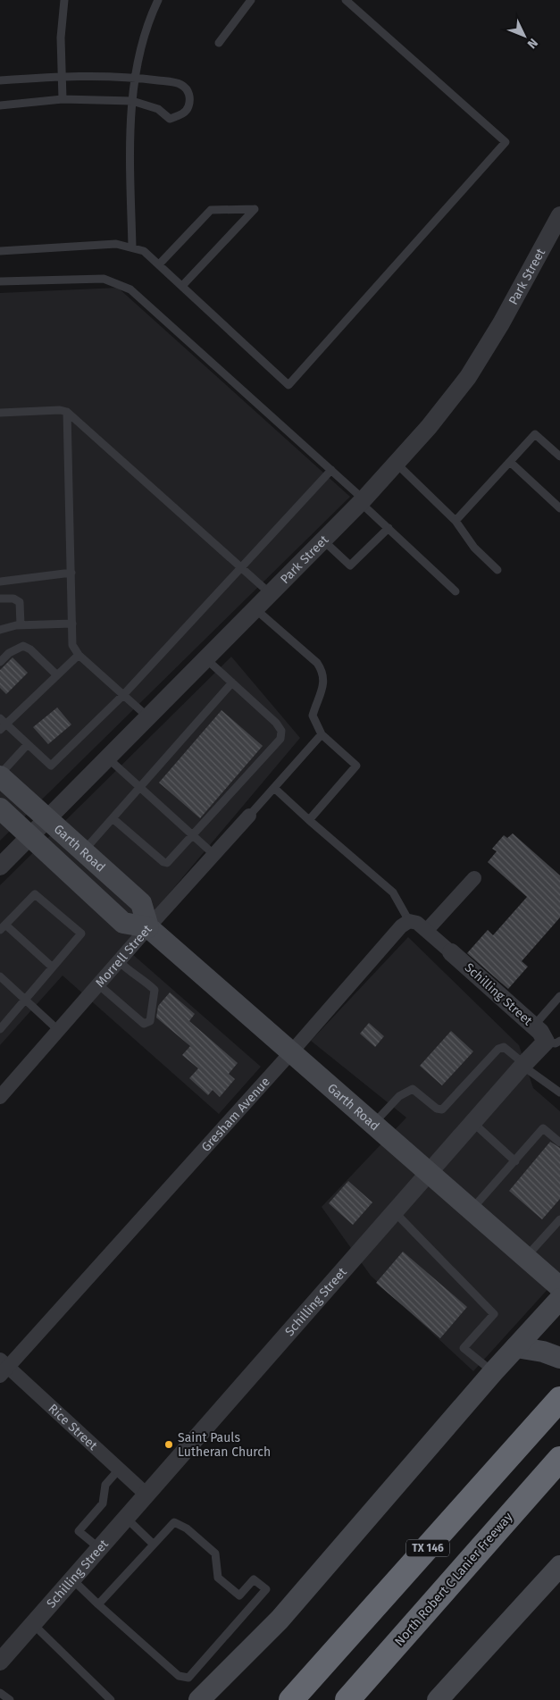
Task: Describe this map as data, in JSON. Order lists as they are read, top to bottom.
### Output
{
  "streets": {
    "highway": ["TX 146", "North Robert C Lanier Freeway"],
    "main road": ["Garth Road"],
    "street": [
      "Park Street",
      "Morrell Street",
      "Schilling Street",
      "Gresham Avenue",
      "Rice Street"
    ]
  },
  "crossings": [
    ["Park Street", "Garth Road"],
    ["Garth Road", "Morrell Street"],
    ["Garth Road", "Schilling Street"],
    ["Garth Road", "Gresham Avenue"],
    ["Schilling Street", "Rice Street"],
    ["Gresham Avenue", "Rice Street"]
  ],
  "places": ["Saint Pauls Lutheran Church"],
  "north": "bottom right"
}
